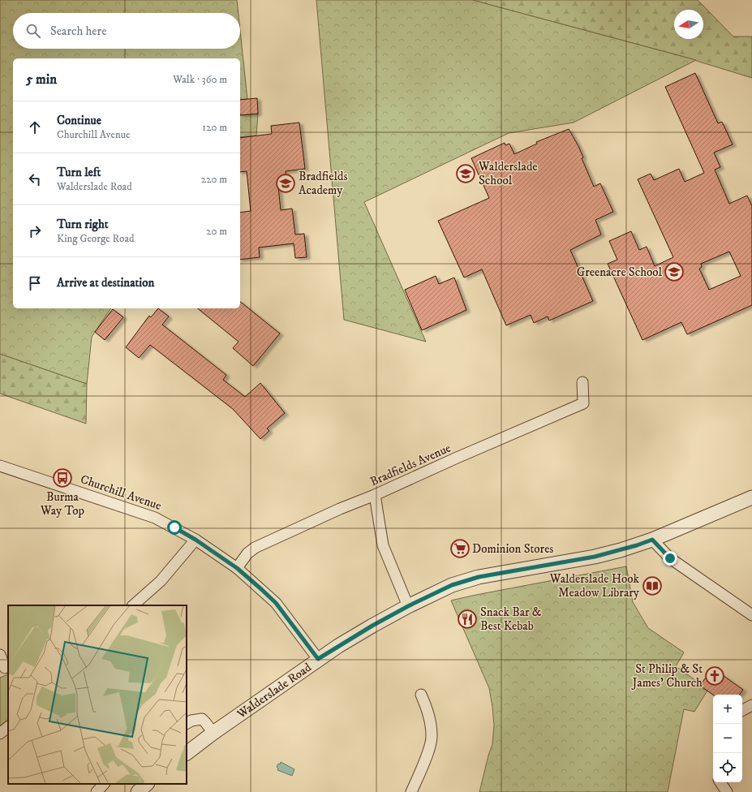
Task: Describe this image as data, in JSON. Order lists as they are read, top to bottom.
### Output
{
  "streets": {
    "street": ["Bradfields Avenue", "Churchill Avenue", "Walderslade Road"]
  },
  "crossings": [
    ["Bradfields Avenue", "Churchill Avenue"],
    ["Churchill Avenue", "Walderslade Road"]
  ],
  "places": {
    "school or university": ["Walderslade School", "Bradfields Academy", "Greenacre School"],
    "bus stop": ["Burma Way Top"],
    "supermarket": ["Dominion Stores"],
    "library": ["Walderslade Hook Meadow Library"],
    "restaurant": ["Snack Bar & Best Kebab"],
    "church": ["St Philip & St James' Church"]
  },
  "north": "left",
  "page": {
    "search": "Search here",
    "heading": ["5 min", "Walk · 360 m"],
    "list": [
      ["Continue", "Churchill Avenue", "120 m"],
      ["Turn left", "Walderslade Road", "220 m"],
      ["Turn right", "King George Road", "20 m"],
      "Arrive at destination"
    ],
    "map_buttons": ["+", "−"]
  }
}
